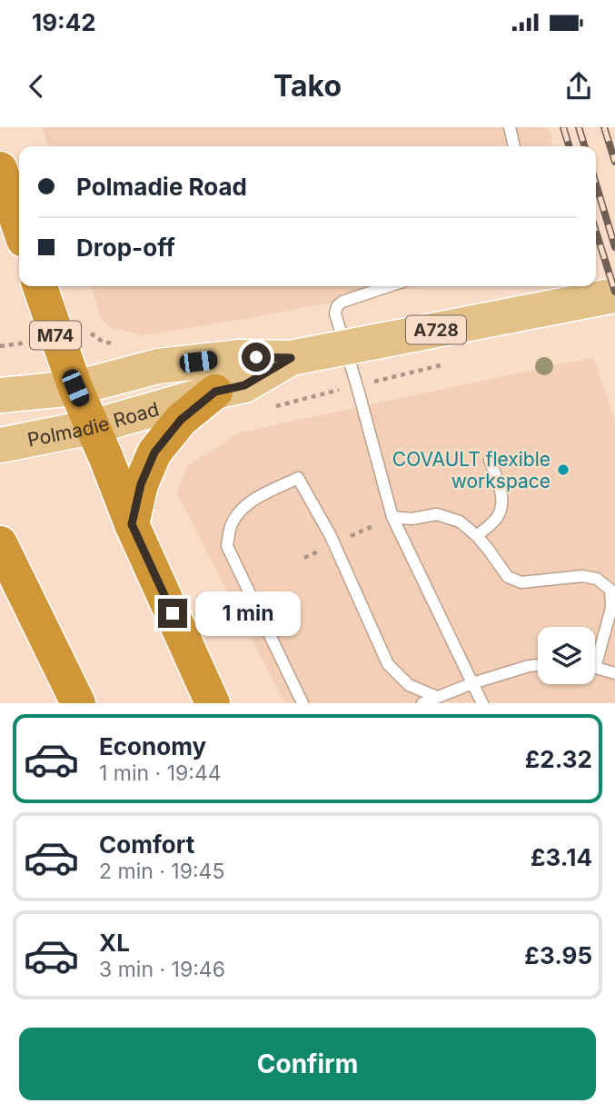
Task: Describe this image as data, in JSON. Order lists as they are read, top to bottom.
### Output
{
  "streets": {
    "highway": ["M74"],
    "main road": ["A728", "Polmadie Road"]
  },
  "crossings": [
    ["M74", "Polmadie Road"]
  ],
  "places": ["COVAULT flexible workspace"],
  "page": {
    "status": "19:42",
    "header": "Tako",
    "banner": ["Polmadie Road", "Drop-off"],
    "bubble": "1 min",
    "list": [
      {
        "name": "Economy",
        "note": "1 min · 19:44",
        "value": "£2.32"
      },
      {
        "name": "Comfort",
        "note": "2 min · 19:45",
        "value": "£3.14"
      },
      {
        "name": "XL",
        "note": "3 min · 19:46",
        "value": "£3.95"
      }
    ],
    "buttons": "Confirm"
  }
}
